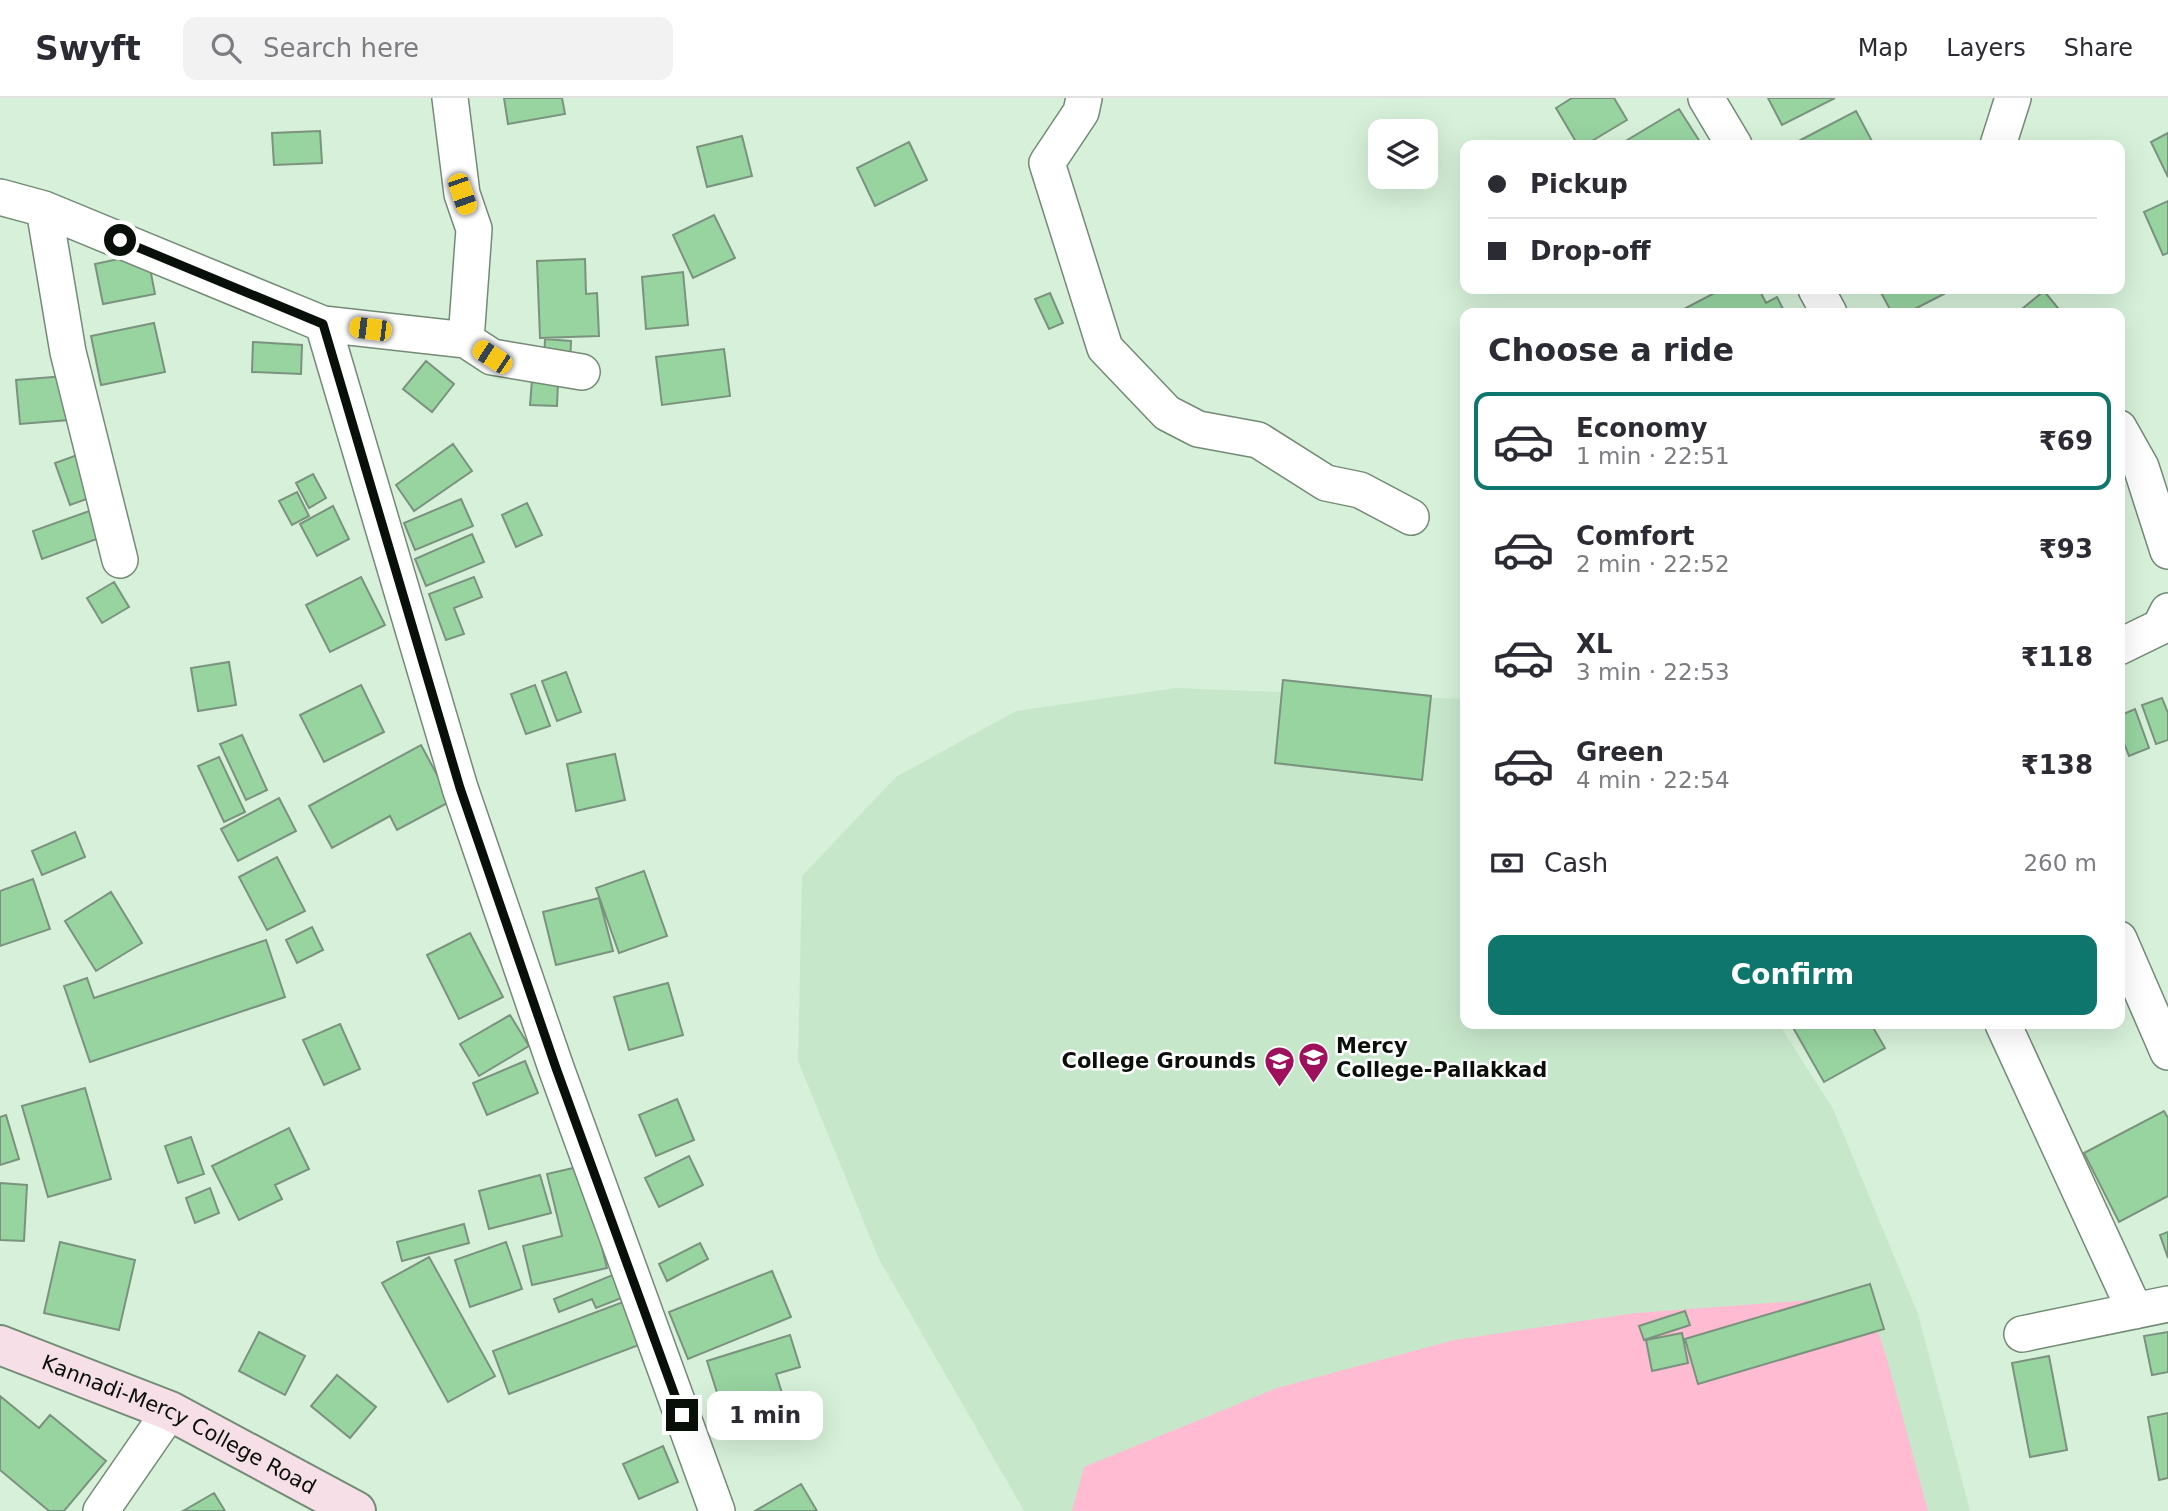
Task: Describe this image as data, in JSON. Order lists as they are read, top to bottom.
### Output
{
  "streets": {
    "main road": ["Kannadi-Mercy College Road"]
  },
  "places": {
    "school or university": ["Mercy College-Pallakkad", "College Grounds"]
  },
  "page": {
    "header": "Swyft",
    "search": "Search here",
    "nav": ["Map", "Layers", "Share"],
    "banner": ["Pickup", "Drop-off"],
    "heading": "Choose a ride",
    "list": [
      {
        "name": "Economy",
        "note": "1 min · 22:51",
        "value": "₹69"
      },
      {
        "name": "Comfort",
        "note": "2 min · 22:52",
        "value": "₹93"
      },
      {
        "name": "XL",
        "note": "3 min · 22:53",
        "value": "₹118"
      },
      {
        "name": "Green",
        "note": "4 min · 22:54",
        "value": "₹138"
      }
    ],
    "pay": ["Cash", "260 m"],
    "buttons": "Confirm",
    "bubble": "1 min"
  }
}
